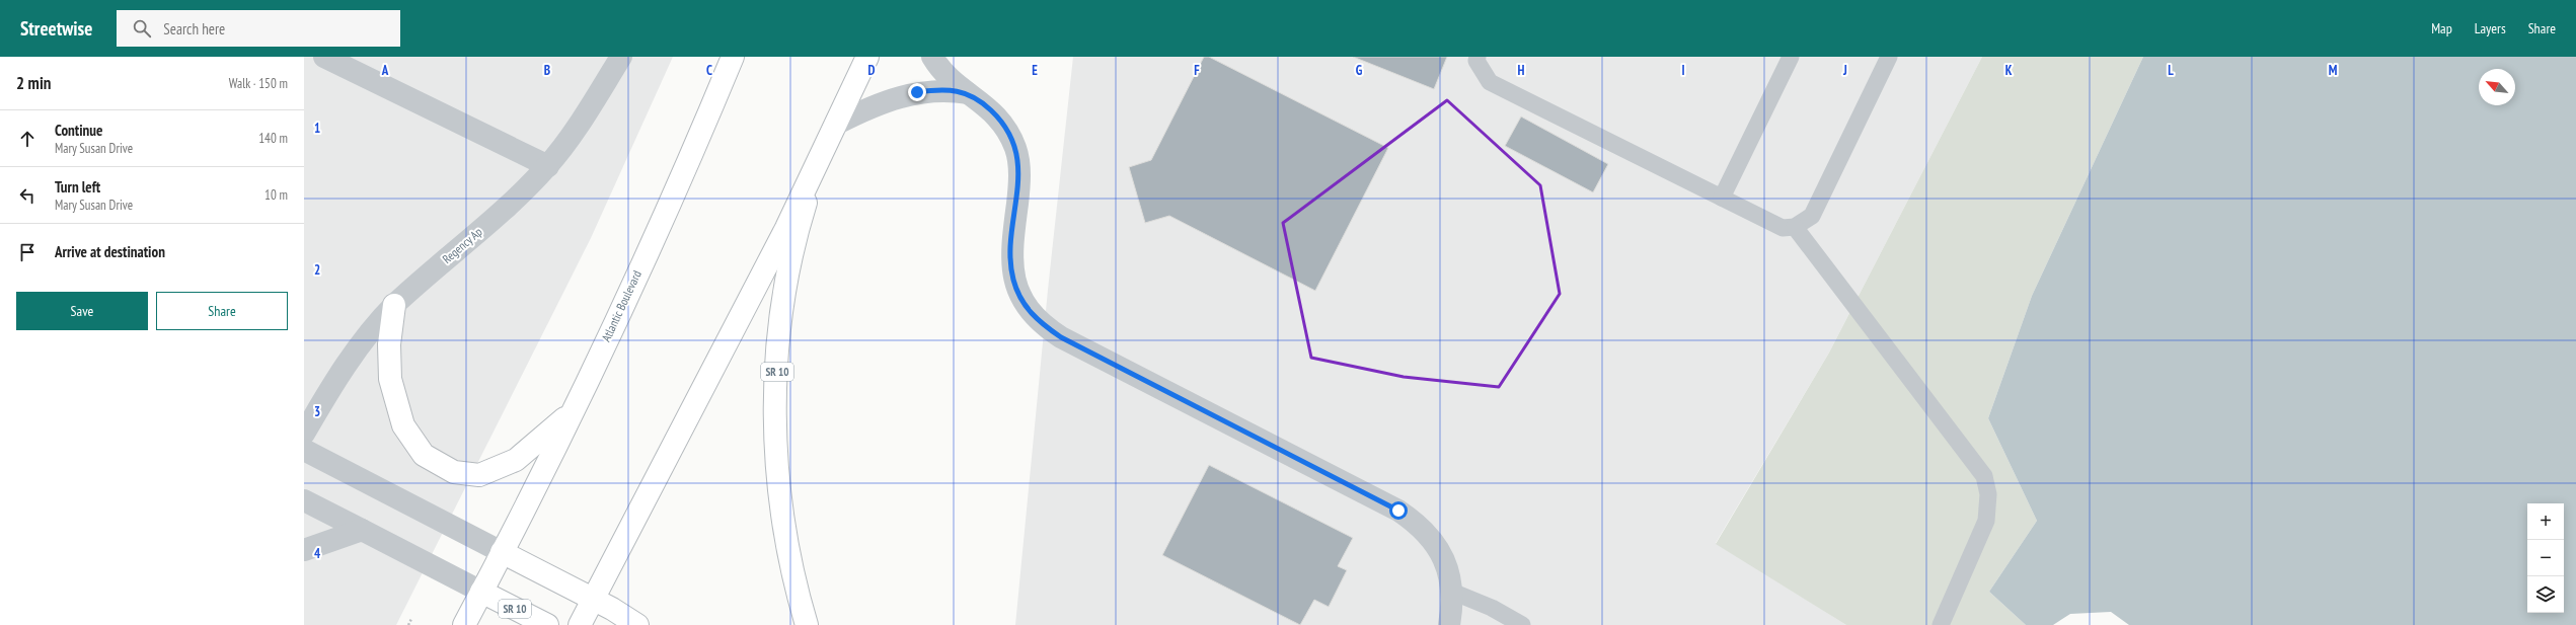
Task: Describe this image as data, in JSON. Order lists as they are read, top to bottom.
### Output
{
  "streets": {
    "main road": ["Atlantic Boulevard", "SR 10"],
    "street": ["Regency Ap"]
  },
  "crossings": [
    ["Atlantic Boulevard", "SR 10"]
  ],
  "north": "top left",
  "page": {
    "header": "Streetwise",
    "search": "Search here",
    "nav": ["Map", "Layers", "Share"],
    "heading": ["2 min", "Walk · 150 m"],
    "list": [
      ["Continue", "Mary Susan Drive", "140 m"],
      ["Turn left", "Mary Susan Drive", "10 m"],
      "Arrive at destination"
    ],
    "buttons": ["Save", "Share"],
    "map_buttons": ["+", "−"]
  },
  "grid": {
    "columns": [
      "A",
      "B",
      "C",
      "D",
      "E",
      "F",
      "G",
      "H",
      "I",
      "J",
      "K",
      "L",
      "M"
    ],
    "rows": [
      "1",
      "2",
      "3",
      "4"
    ]
  }
}
